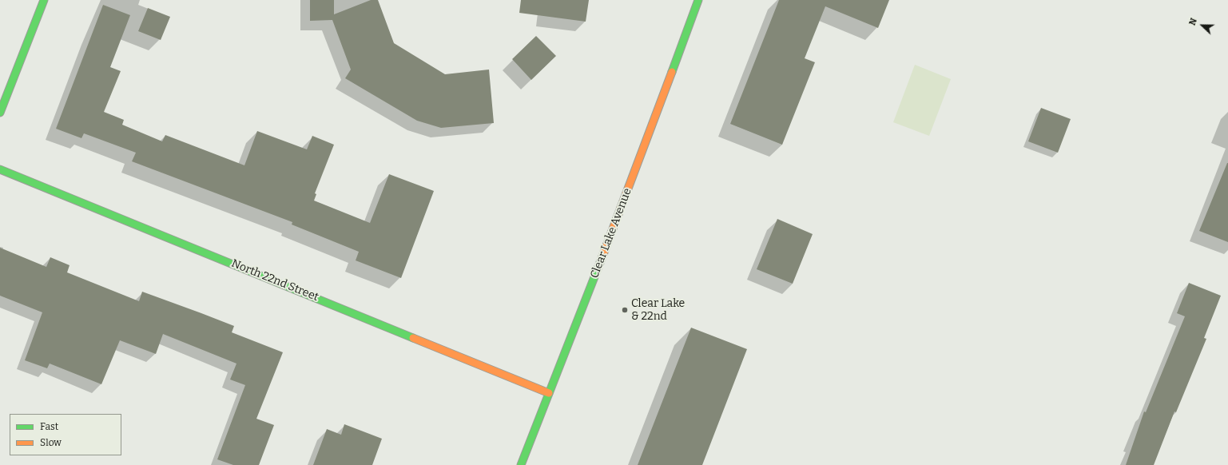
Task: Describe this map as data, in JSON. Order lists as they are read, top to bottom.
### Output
{
  "streets": {
    "street": ["Clear Lake Avenue", "North 22nd Street"]
  },
  "crossings": [
    ["Clear Lake Avenue", "North 22nd Street"]
  ],
  "places": ["Clear Lake & 22nd"],
  "legend": ["Fast", "Slow"],
  "north": "left"
}
